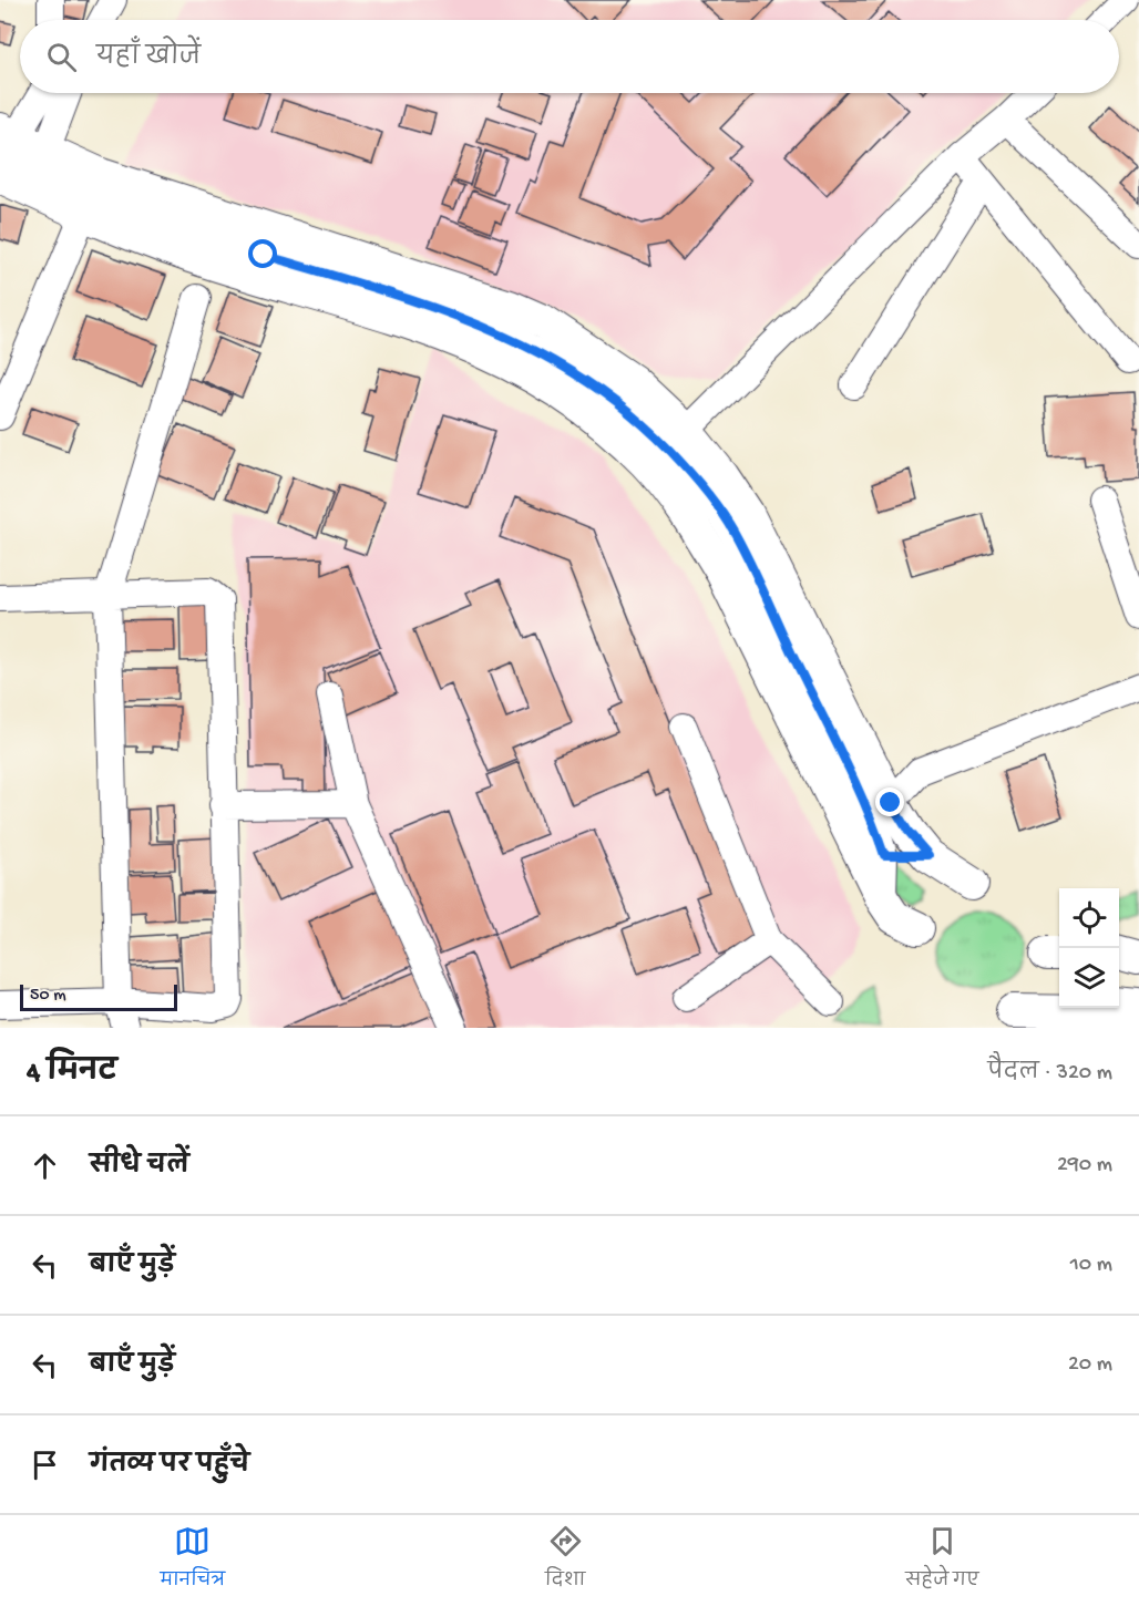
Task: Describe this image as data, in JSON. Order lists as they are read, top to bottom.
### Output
{
  "scale_bar": "50 m",
  "page": {
    "search": "यहाँ खोजें",
    "scale": "50 m",
    "heading": ["4 मिनट", "पैदल · 320 m"],
    "list": [
      ["सीधे चलें", "290 m"],
      ["बाएँ मुड़ें", "10 m"],
      ["बाएँ मुड़ें", "20 m"],
      "गंतव्य पर पहुँचे"
    ],
    "nav": ["मानचित्र", "दिशा", "सहेजे गए"]
  }
}
